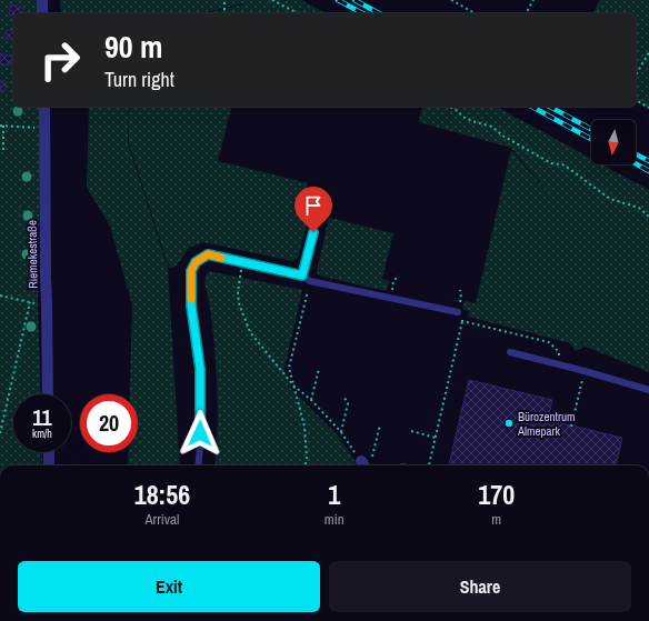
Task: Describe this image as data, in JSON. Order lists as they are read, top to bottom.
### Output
{
  "streets": {
    "street": ["Riemekestraße"]
  },
  "places": ["Bürozentrum Almepark"],
  "north": "bottom",
  "page": {
    "turn": ["90 m", "Turn right"],
    "speed": "11 km/h",
    "limit": "20",
    "eta": [
      "18:56",
      "Arrival",
      "1",
      "min",
      "170",
      "m"
    ],
    "buttons": ["Exit", "Share"]
  }
}
